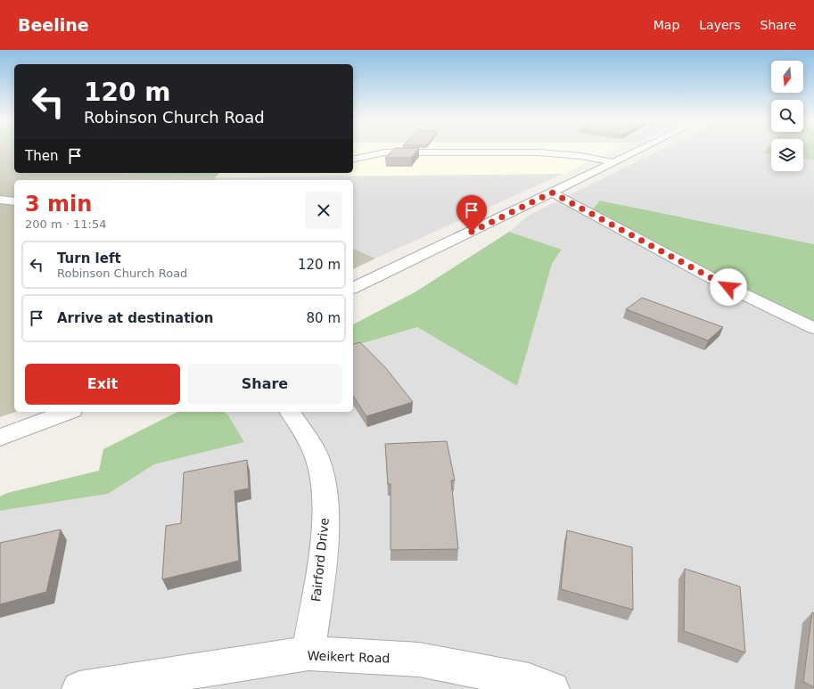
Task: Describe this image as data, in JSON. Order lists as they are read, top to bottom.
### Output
{
  "streets": {
    "street": ["Fairford Drive", "Weikert Road"]
  },
  "crossings": [
    ["Fairford Drive", "Weikert Road"]
  ],
  "north": "bottom",
  "page": {
    "header": "Beeline",
    "nav": ["Map", "Layers", "Share"],
    "turn": ["120 m", "Robinson Church Road"],
    "then": "Then",
    "heading": ["3 min", "200 m · 11:54"],
    "list": [
      {
        "name": "Turn left",
        "note": "Robinson Church Road",
        "value": "120 m"
      },
      {
        "name": "Arrive at destination",
        "value": "80 m"
      }
    ],
    "buttons": ["Exit", "Share"]
  }
}
